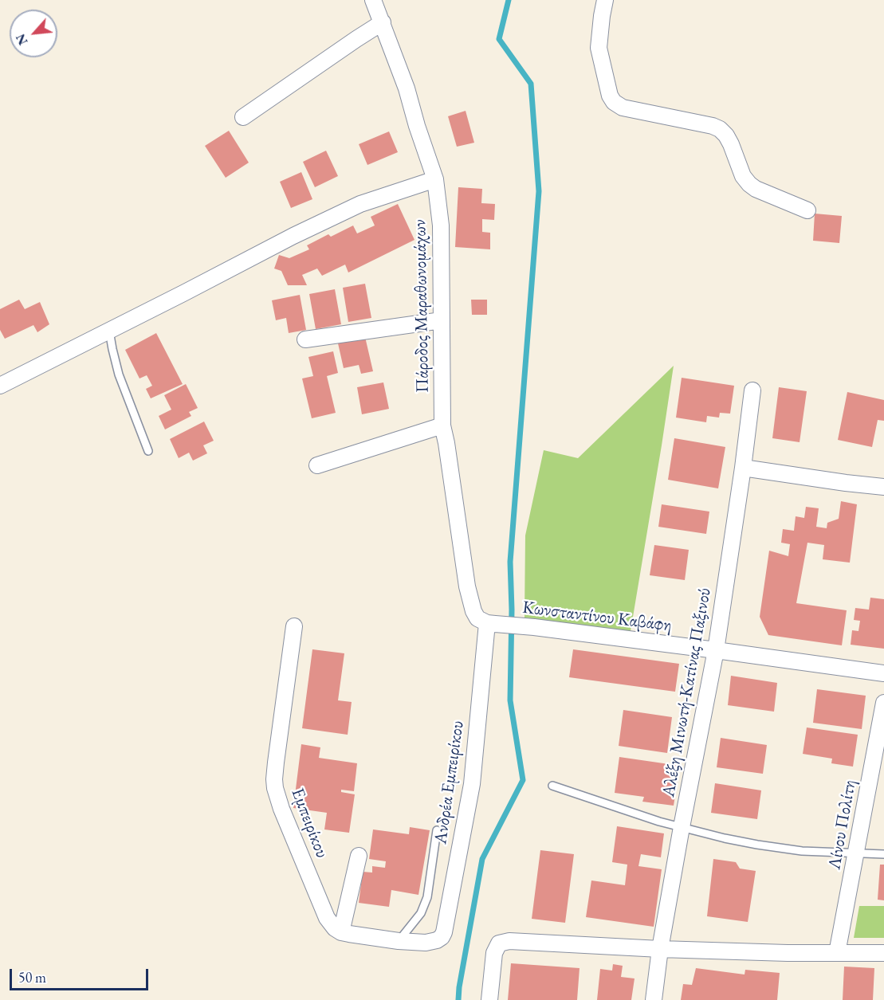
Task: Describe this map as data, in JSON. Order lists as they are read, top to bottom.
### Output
{
  "streets": {
    "street": [
      "Πάροδος Μαραθωνομάχων",
      "Κωνσταντίνου Καβάφη",
      "Αλέξη Μινωτή-Κατίνας Παξινού",
      "Ανδρέα Εμπειρίκου",
      "Εμπειρίκου",
      "Λίνου Πολίτη"
    ]
  },
  "crossings": [
    ["Πάροδος Μαραθωνομάχων", "Κωνσταντίνου Καβάφη"],
    ["Πάροδος Μαραθωνομάχων", "Ανδρέα Εμπειρίκου"],
    ["Κωνσταντίνου Καβάφη", "Αλέξη Μινωτή-Κατίνας Παξινού"],
    ["Κωνσταντίνου Καβάφη", "Ανδρέα Εμπειρίκου"]
  ],
  "scale_bar": "50 m",
  "north": "bottom left"
}
